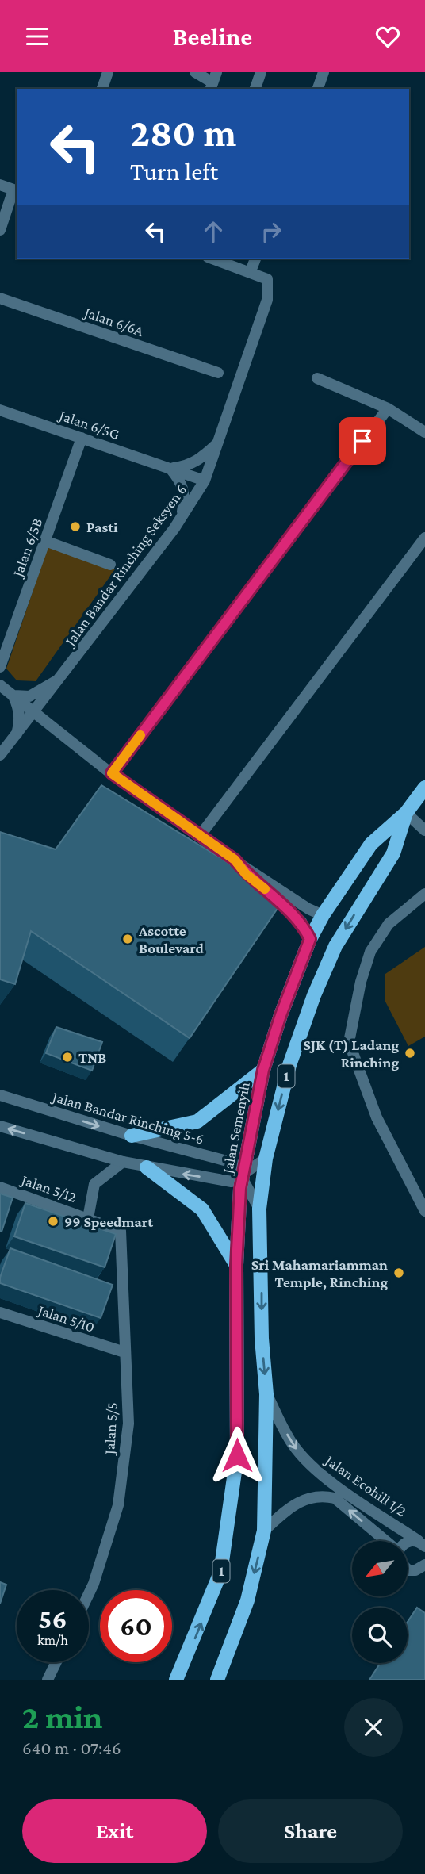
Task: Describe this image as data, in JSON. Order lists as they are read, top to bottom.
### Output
{
  "streets": {
    "main road": ["1", "Jalan Semenyih"],
    "street": [
      "Jalan 6/6A",
      "Jalan 6/5G",
      "Jalan 6/5B",
      "Jalan Bandar Rinching Seksyen 6",
      "Jalan Bandar Rinching 5-6",
      "Jalan 5/12",
      "Jalan 5/10",
      "Jalan 5/5",
      "Jalan Ecohill 1/2"
    ]
  },
  "crossings": [
    ["Jalan 6/5G", "Jalan 6/5B"],
    ["Jalan 6/5G", "Jalan Bandar Rinching Seksyen 6"],
    ["1", "Jalan Semenyih"],
    ["1", "Jalan Ecohill 1/2"],
    ["Jalan Bandar Rinching 5-6", "Jalan Semenyih"],
    ["Jalan Semenyih", "Jalan Ecohill 1/2"],
    ["Jalan 5/12", "Jalan 5/5"],
    ["Jalan 5/10", "Jalan 5/5"]
  ],
  "places": [
    "Pasti",
    "Ascotte Boulevard",
    "SJK (T) Ladang Rinching",
    "TNB",
    "99 Speedmart",
    "Sri Mahamariamman Temple, Rinching"
  ],
  "north": "bottom left",
  "page": {
    "header": "Beeline",
    "turn": ["280 m", "Turn left"],
    "speed": "56 km/h",
    "limit": "60",
    "heading": ["2 min", "640 m · 07:46"],
    "buttons": ["Exit", "Share"]
  }
}
